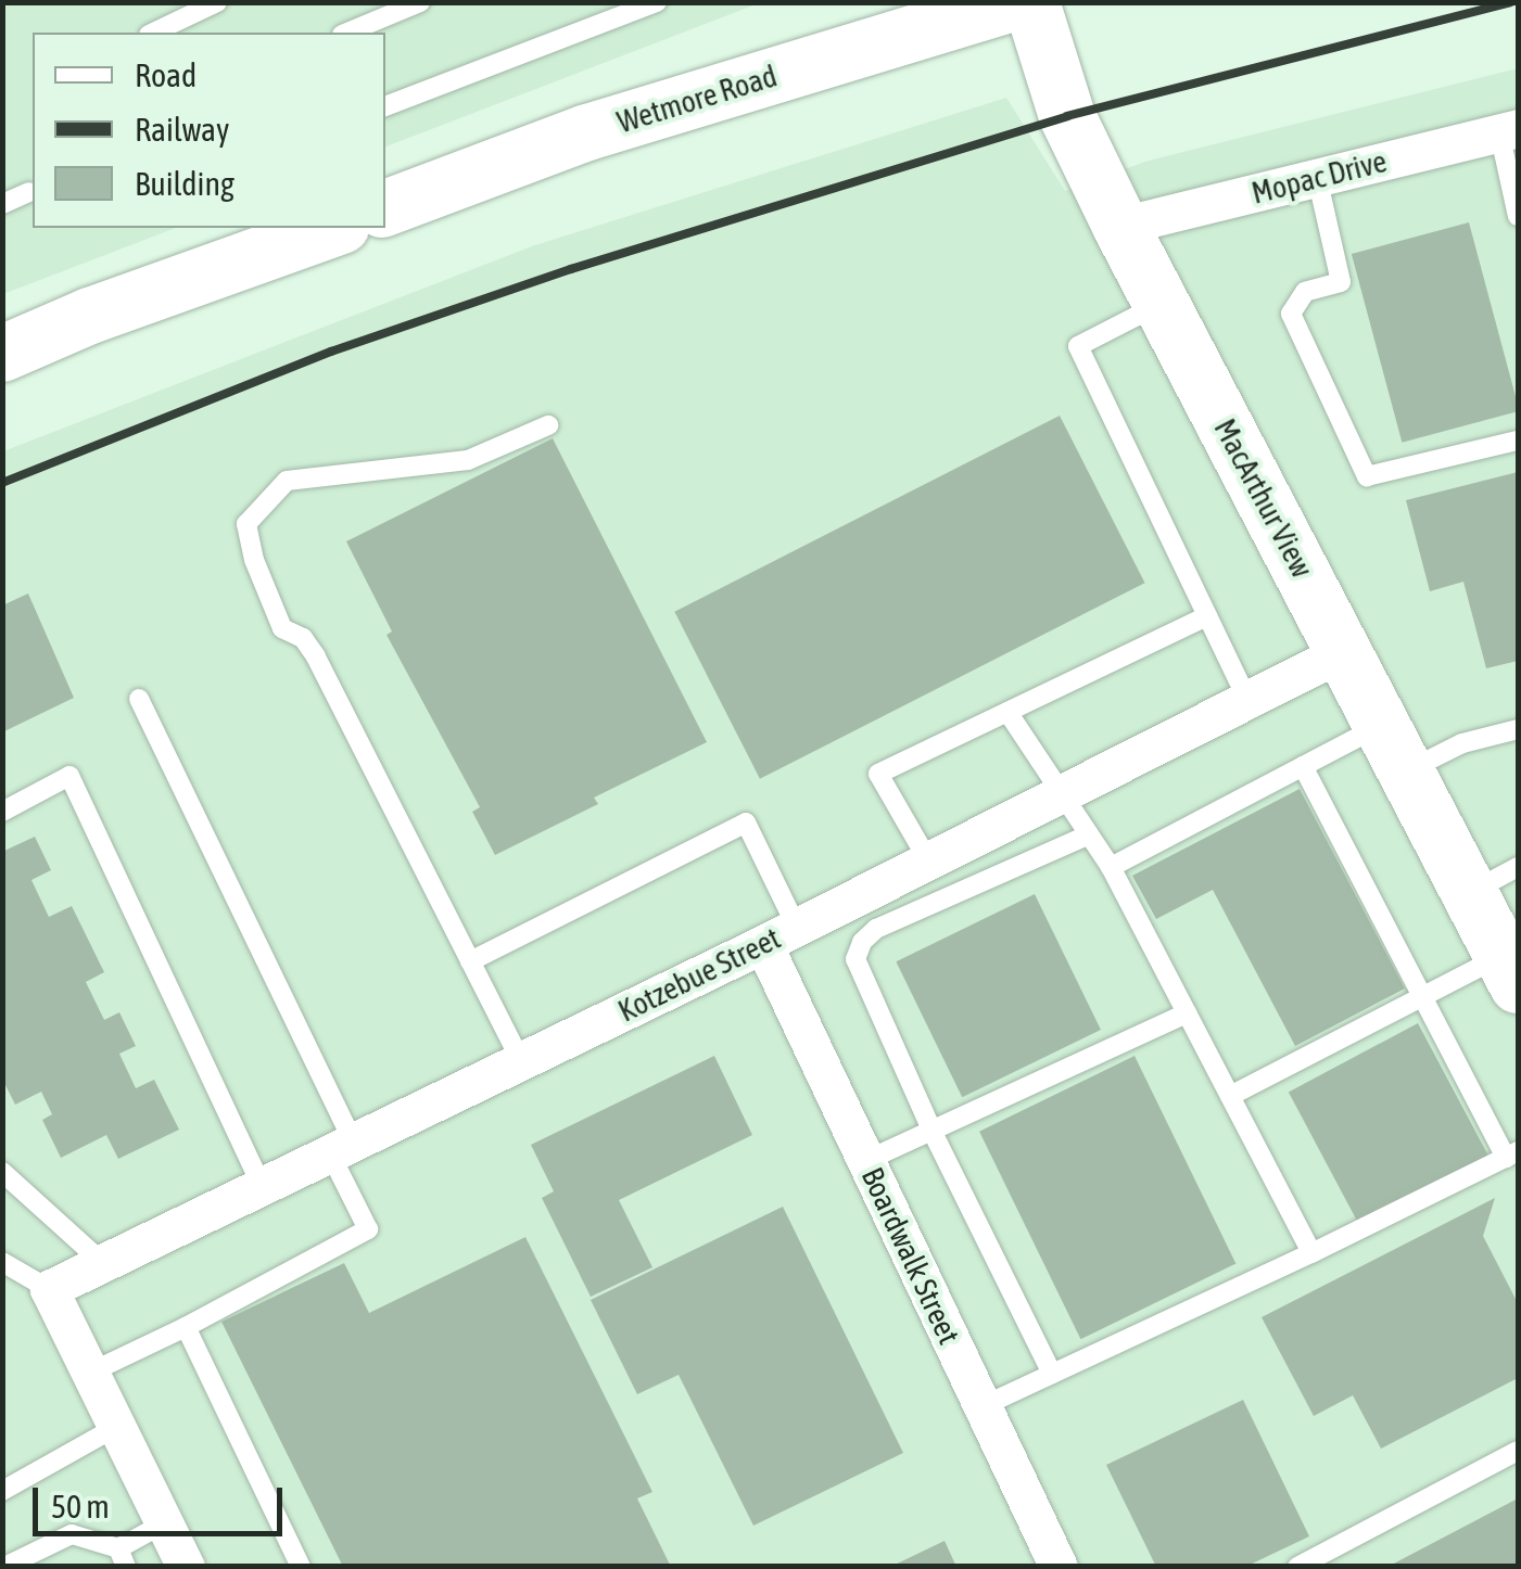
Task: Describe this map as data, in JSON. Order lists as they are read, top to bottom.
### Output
{
  "streets": {
    "street": [
      "Wetmore Road",
      "Mopac Drive",
      "MacArthur View",
      "Kotzebue Street",
      "Boardwalk Street"
    ]
  },
  "crossings": [
    ["Mopac Drive", "MacArthur View"],
    ["MacArthur View", "Kotzebue Street"],
    ["Kotzebue Street", "Boardwalk Street"]
  ],
  "legend": ["Road", "Railway", "Building"],
  "scale_bar": "50 m"
}
